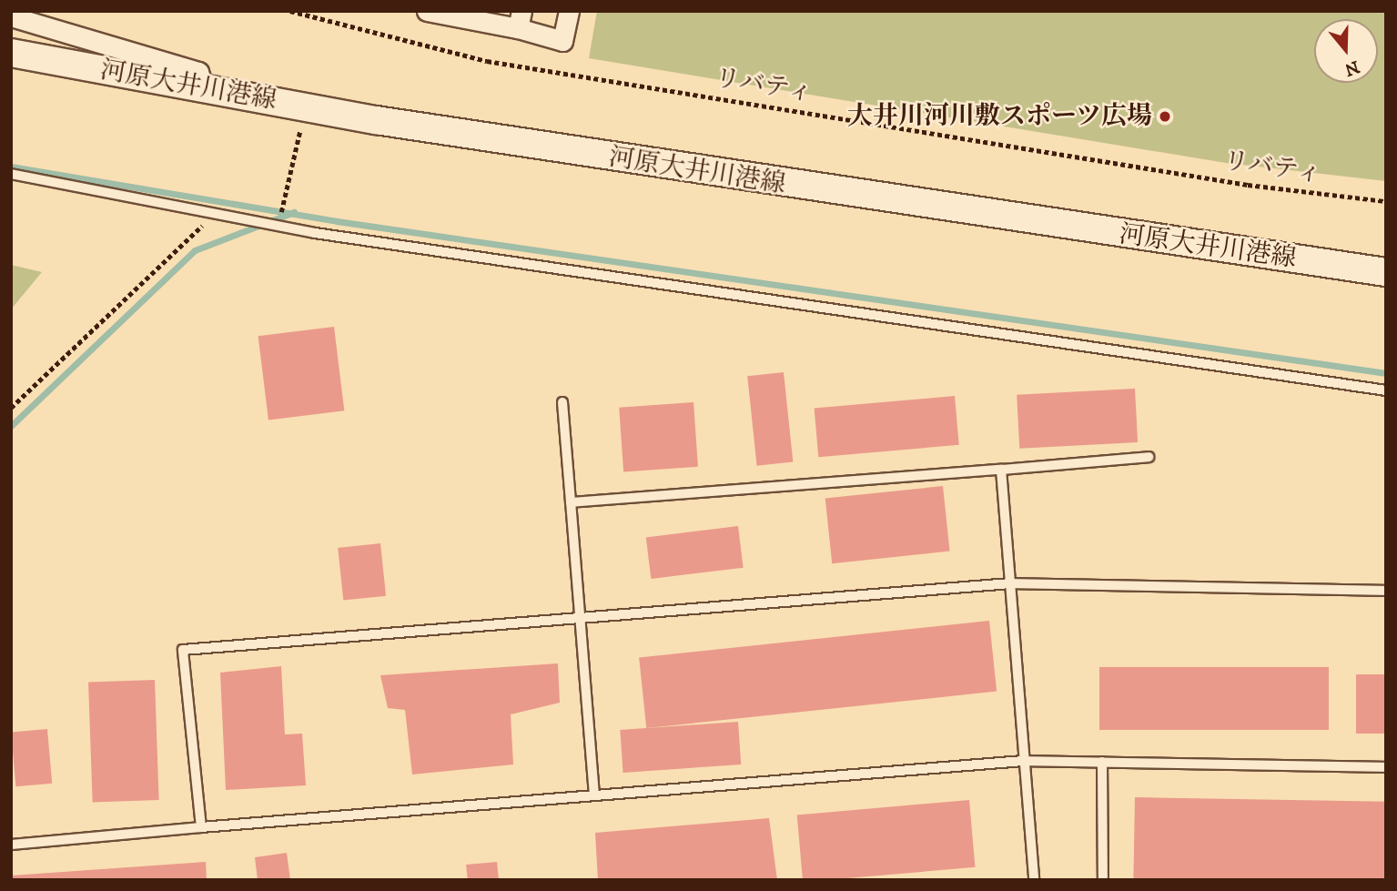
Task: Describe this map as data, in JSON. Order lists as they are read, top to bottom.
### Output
{
  "streets": {
    "main road": ["河原大井川港線"],
    "path": ["リバティ"]
  },
  "places": ["大井川河川敷スポーツ広場"],
  "north": "bottom"
}
